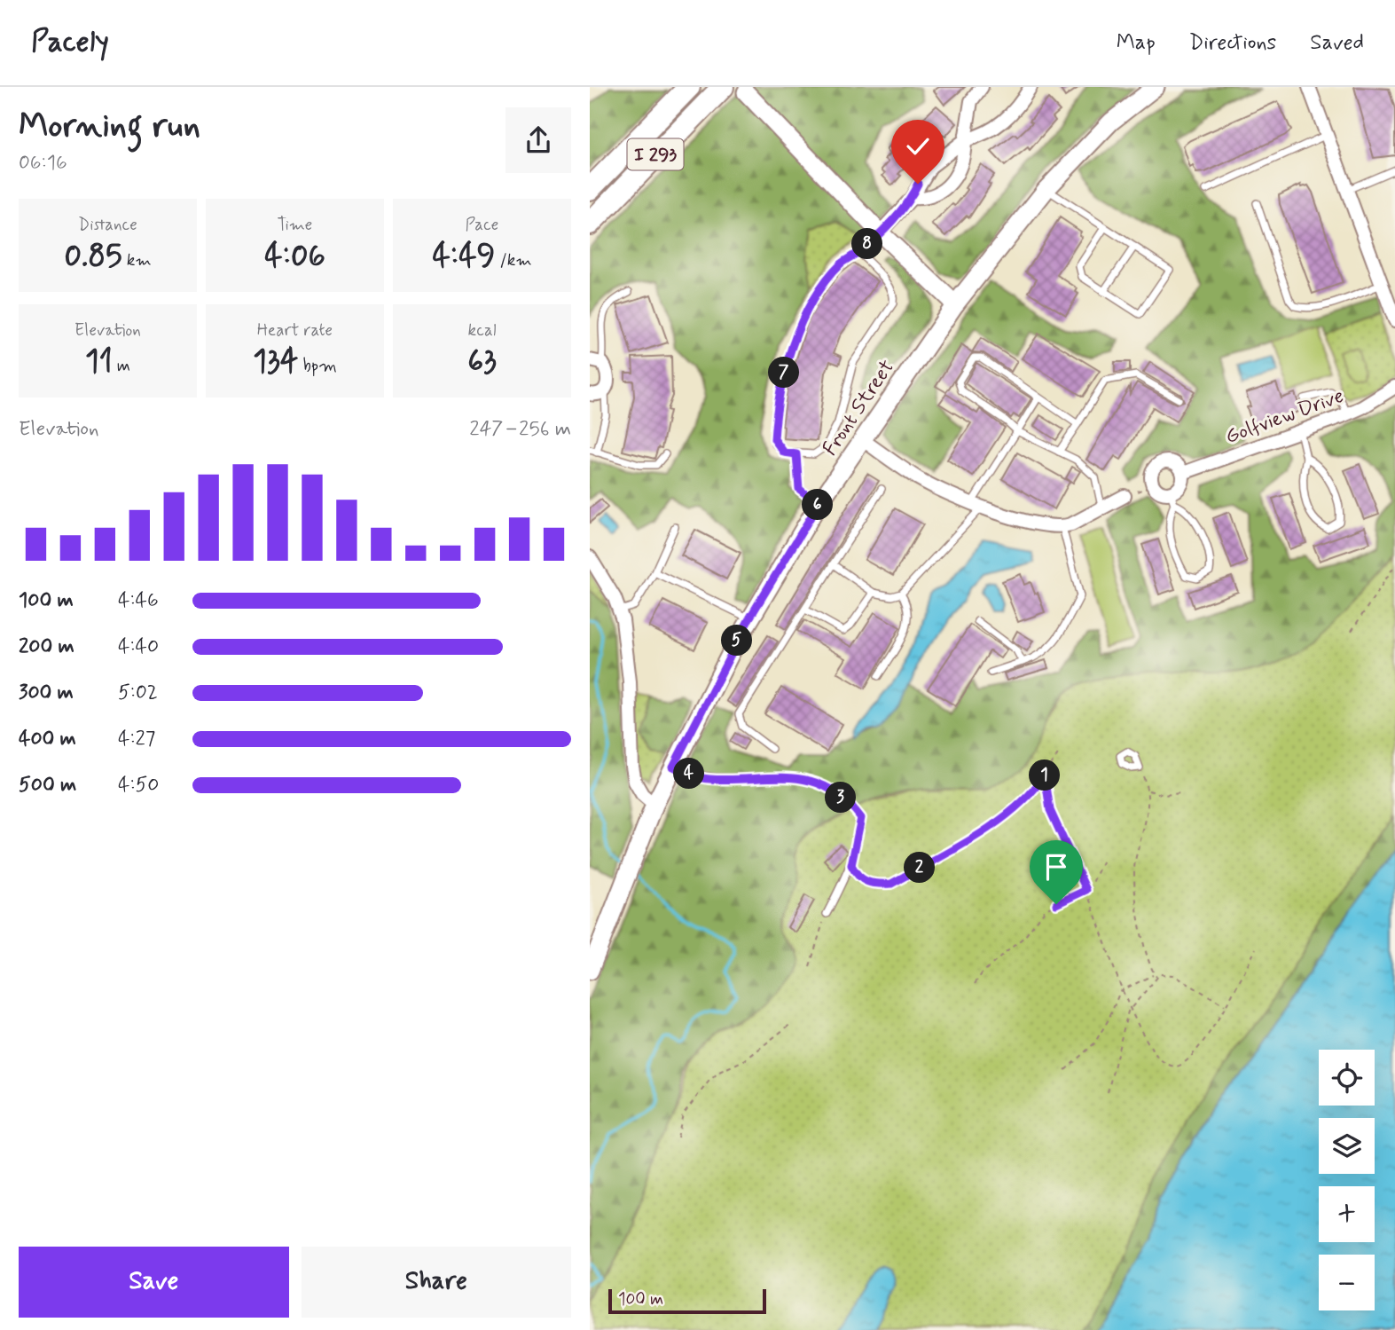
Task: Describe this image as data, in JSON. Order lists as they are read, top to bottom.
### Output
{
  "streets": {
    "highway": ["I 293"],
    "main road": ["Front Street"],
    "street": ["Golfview Drive"]
  },
  "scale_bar": "100 m",
  "page": {
    "header": "Pacely",
    "nav": ["Map", "Directions", "Saved"],
    "heading": ["Morning run", "06:16"],
    "stats": [
      ["Distance", "0.85 km"],
      ["Time", "4:06"],
      ["Pace", "4:49 /km"],
      ["Elevation", "11 m"],
      ["Heart rate", "134 bpm"],
      ["kcal", "63"]
    ],
    "pins": [
      "8",
      "7",
      "6",
      "5",
      "4",
      "1",
      "3",
      "2"
    ],
    "chart": ["Elevation", "247–256 m"],
    "list": [
      {
        "name": "100 m",
        "note": "4:46"
      },
      {
        "name": "200 m",
        "note": "4:40"
      },
      {
        "name": "300 m",
        "note": "5:02"
      },
      {
        "name": "400 m",
        "note": "4:27"
      },
      {
        "name": "500 m",
        "note": "4:50"
      }
    ],
    "map_buttons": ["+", "−"],
    "buttons": ["Save", "Share"],
    "scale": "100 m"
  }
}
